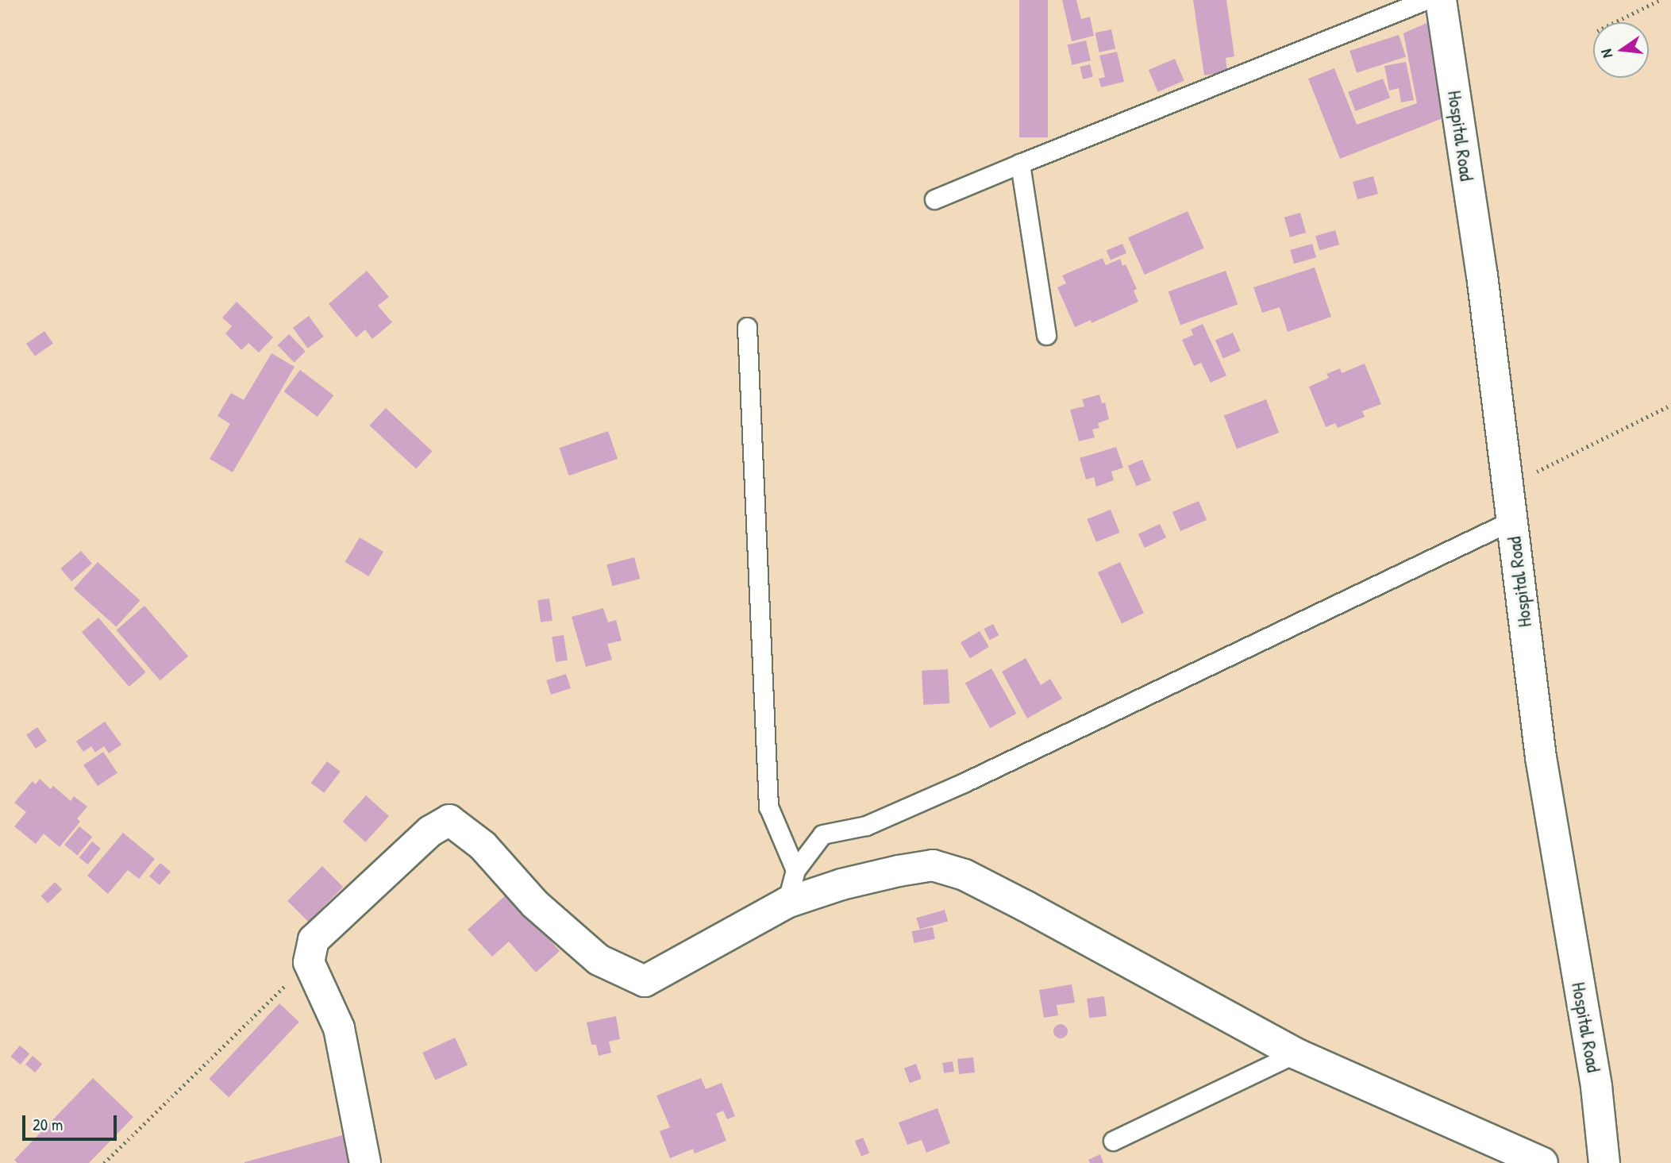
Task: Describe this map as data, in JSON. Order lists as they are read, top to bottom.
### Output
{
  "streets": {
    "street": ["Hospital Road"]
  },
  "scale_bar": "20 m",
  "north": "left"
}
